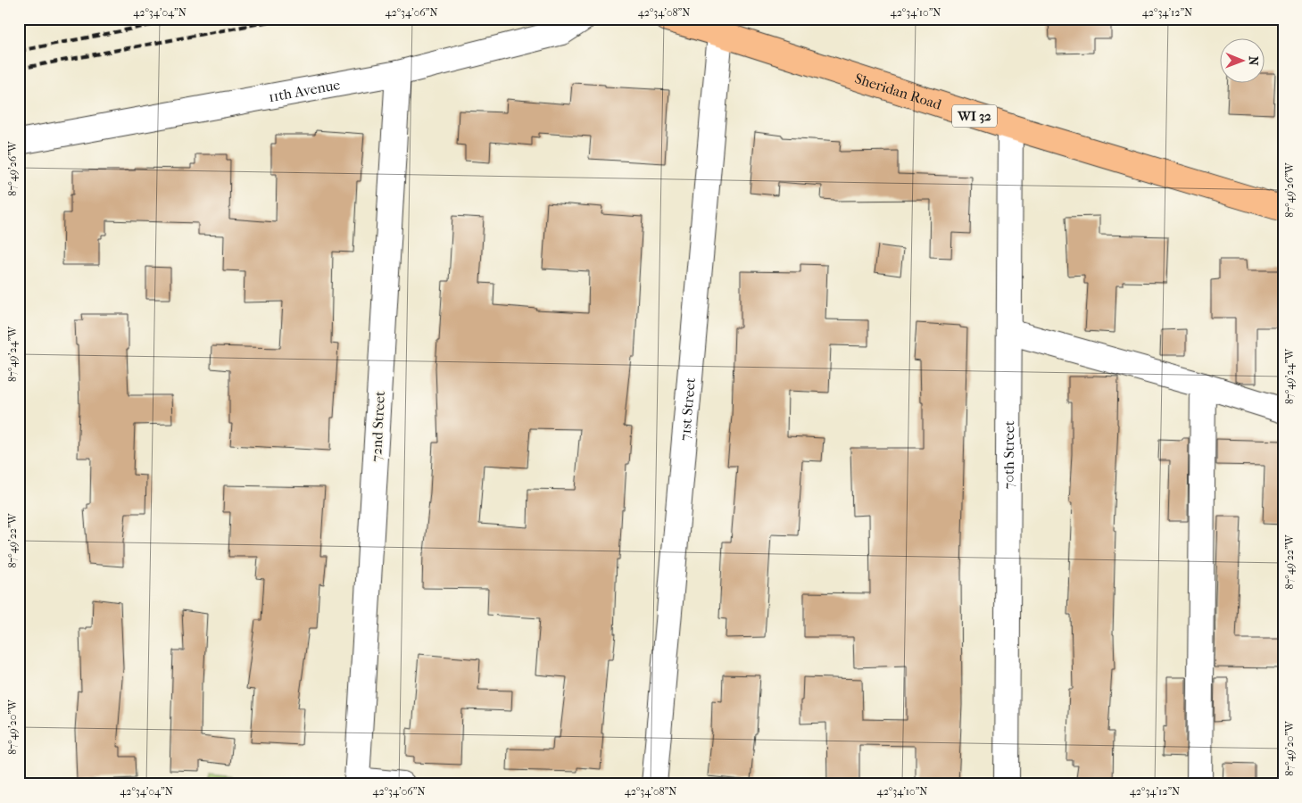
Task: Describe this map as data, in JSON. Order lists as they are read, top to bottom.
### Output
{
  "streets": {
    "main road": ["Sheridan Road", "WI 32"],
    "street": [
      "11th Avenue",
      "71st Street",
      "72nd Street",
      "70th Street"
    ]
  },
  "crossings": [
    ["11th Avenue", "72nd Street"],
    ["Sheridan Road", "71st Street"],
    ["Sheridan Road", "70th Street"]
  ],
  "north": "right",
  "coordinates": [
    "42°34'04\"N",
    "42°34'06\"N",
    "42°34'08\"N",
    "42°34'10\"N",
    "42°34'12\"N",
    "87°49'26\"W",
    "87°49'24\"W",
    "87°49'22\"W",
    "87°49'20\"W"
  ]
}
